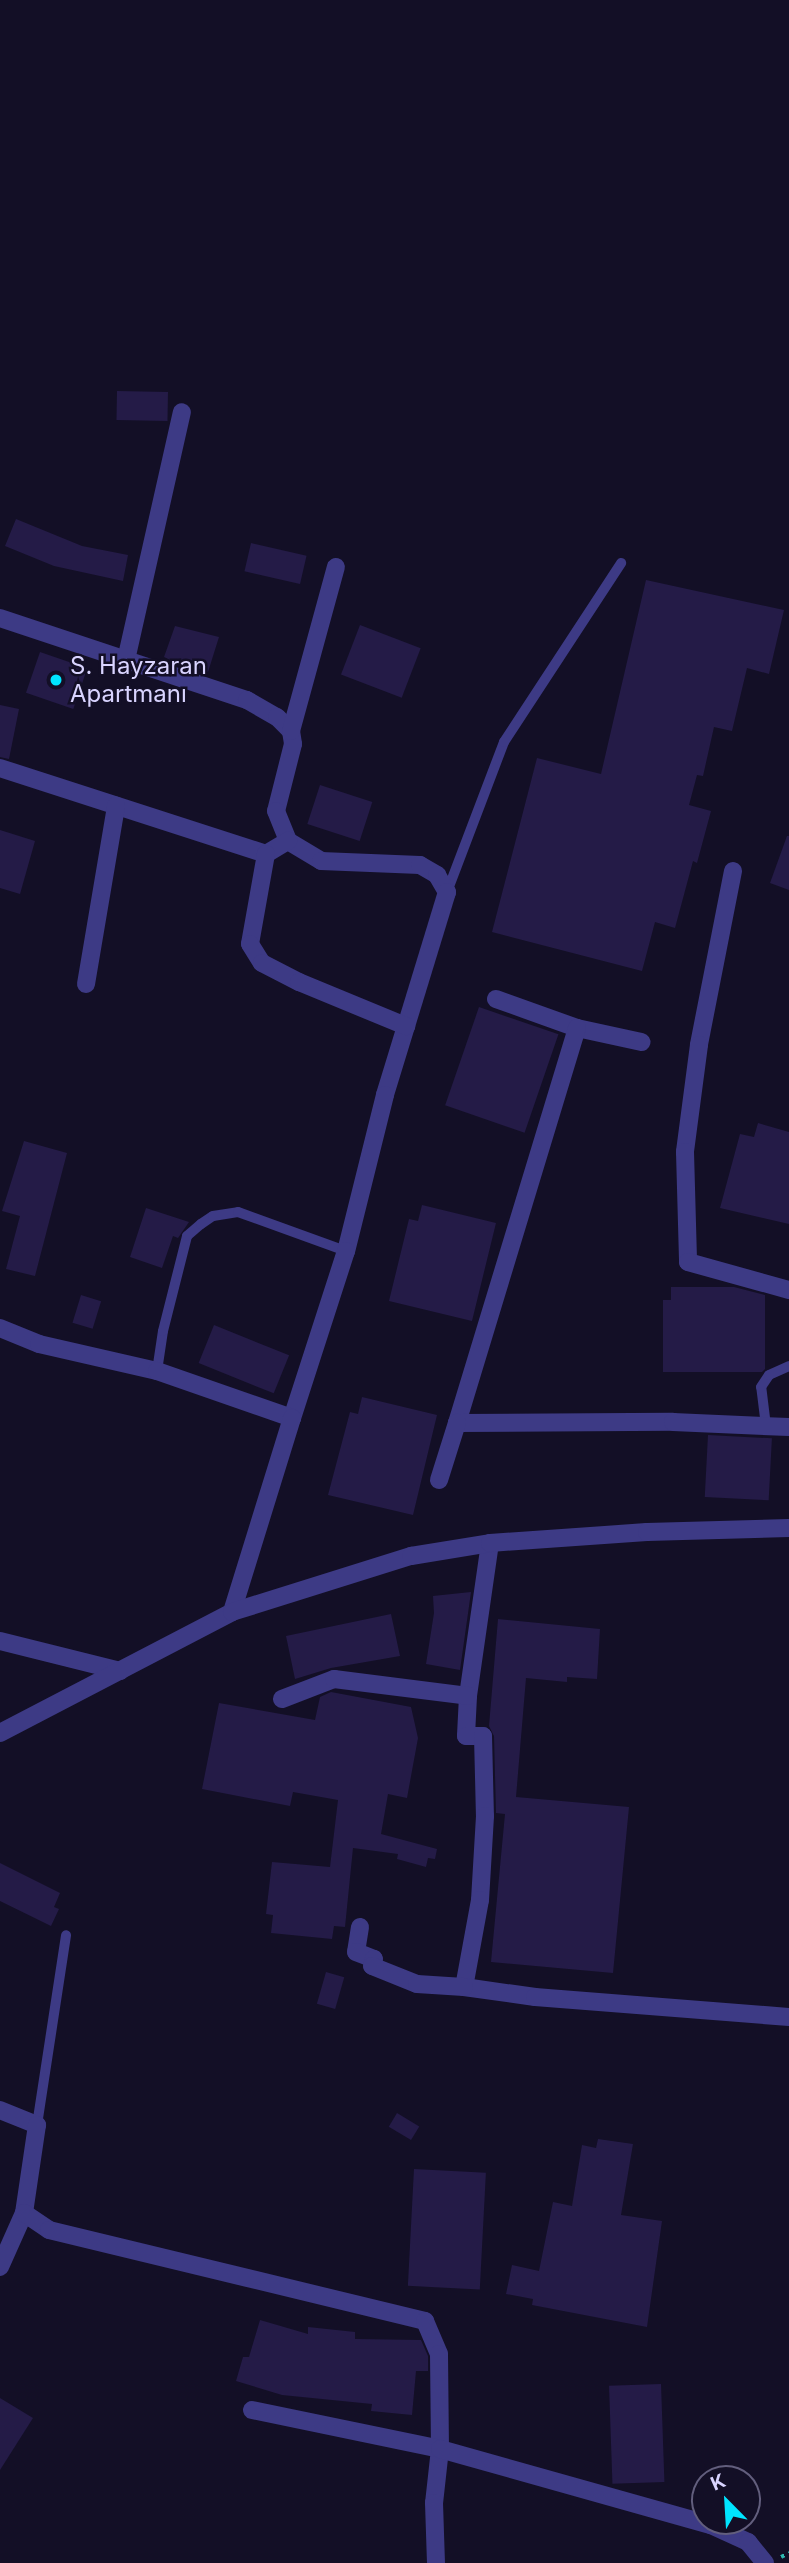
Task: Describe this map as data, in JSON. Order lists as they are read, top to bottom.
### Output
{
  "places": ["S. Hayzaran Apartmanı"],
  "north": "top left"
}
